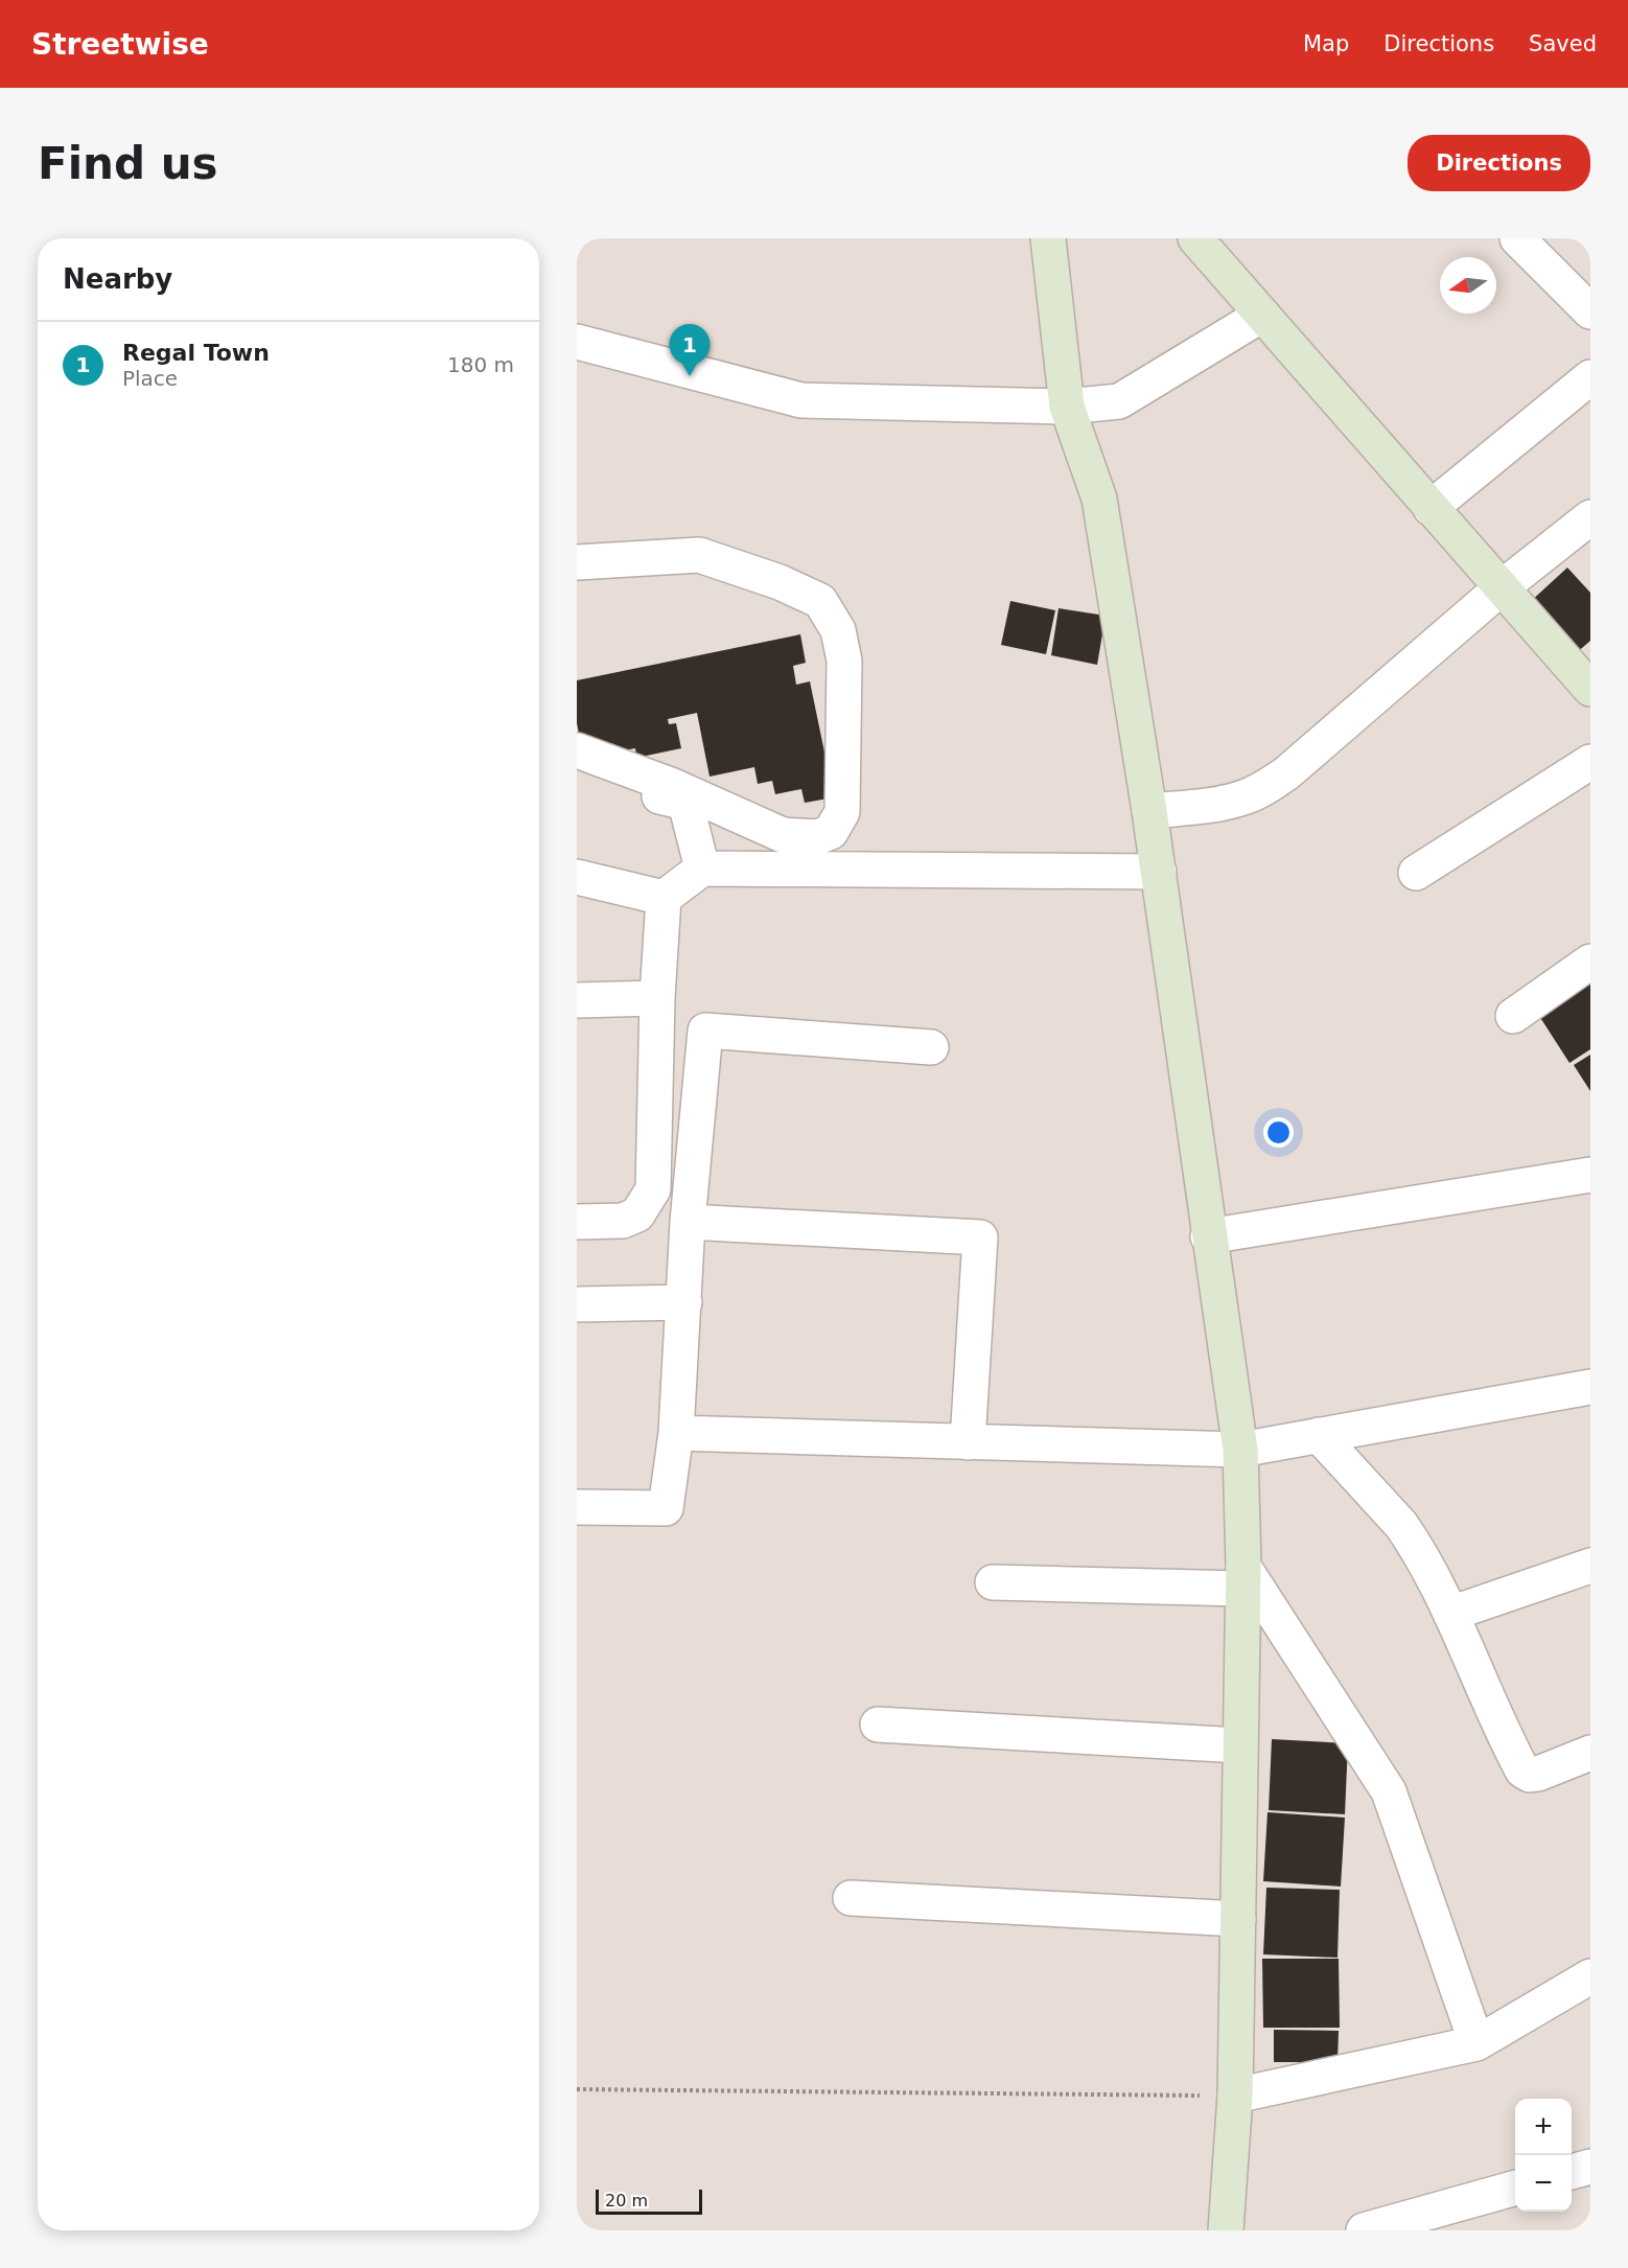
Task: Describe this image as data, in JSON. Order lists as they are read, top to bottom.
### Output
{
  "scale_bar": "20 m",
  "north": "left",
  "page": {
    "header": "Streetwise",
    "nav": ["Map", "Directions", "Saved"],
    "buttons": "Directions",
    "title": "Find us",
    "heading": "Nearby",
    "list": [
      {
        "mark": "1",
        "name": "Regal Town",
        "note": "Place",
        "value": "180 m"
      }
    ],
    "pins": "1",
    "map_buttons": ["+", "−"],
    "scale": "20 m"
  }
}
